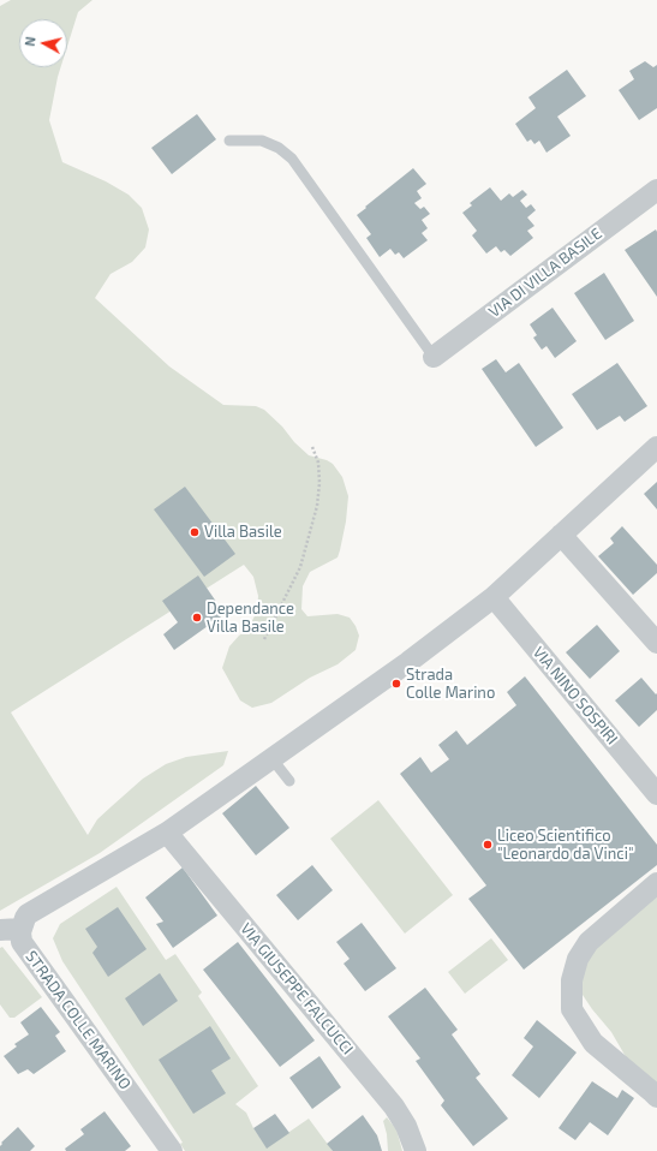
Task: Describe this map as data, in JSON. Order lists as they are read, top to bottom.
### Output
{
  "streets": {
    "street": [
      "VIA DI VILLA BASILE",
      "VIA NINO SOSPIRI",
      "VIA GIUSEPPE FALCUCCI",
      "STRADA COLLE MARINO"
    ]
  },
  "crossings": [
    ["VIA NINO SOSPIRI", "STRADA COLLE MARINO"],
    ["VIA GIUSEPPE FALCUCCI", "STRADA COLLE MARINO"]
  ],
  "places": [
    "Villa Basile",
    "Dependance Villa Basile",
    "Strada Colle Marino",
    "Liceo Scientifico \"Leonardo da Vinci\""
  ],
  "north": "left"
}
